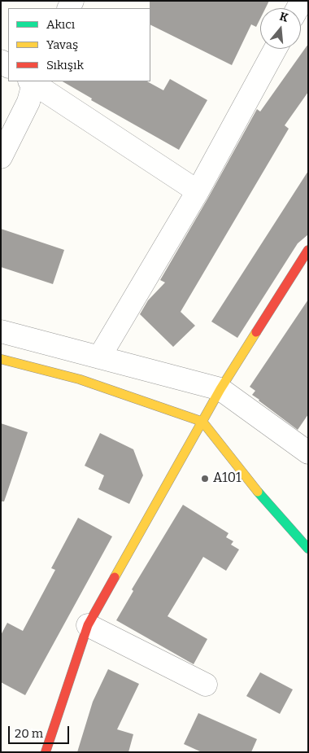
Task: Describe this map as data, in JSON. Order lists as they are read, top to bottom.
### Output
{
  "places": ["A101"],
  "legend": ["Akıcı", "Yavaş", "Sıkışık"],
  "scale_bar": "20 m",
  "north": "top"
}
